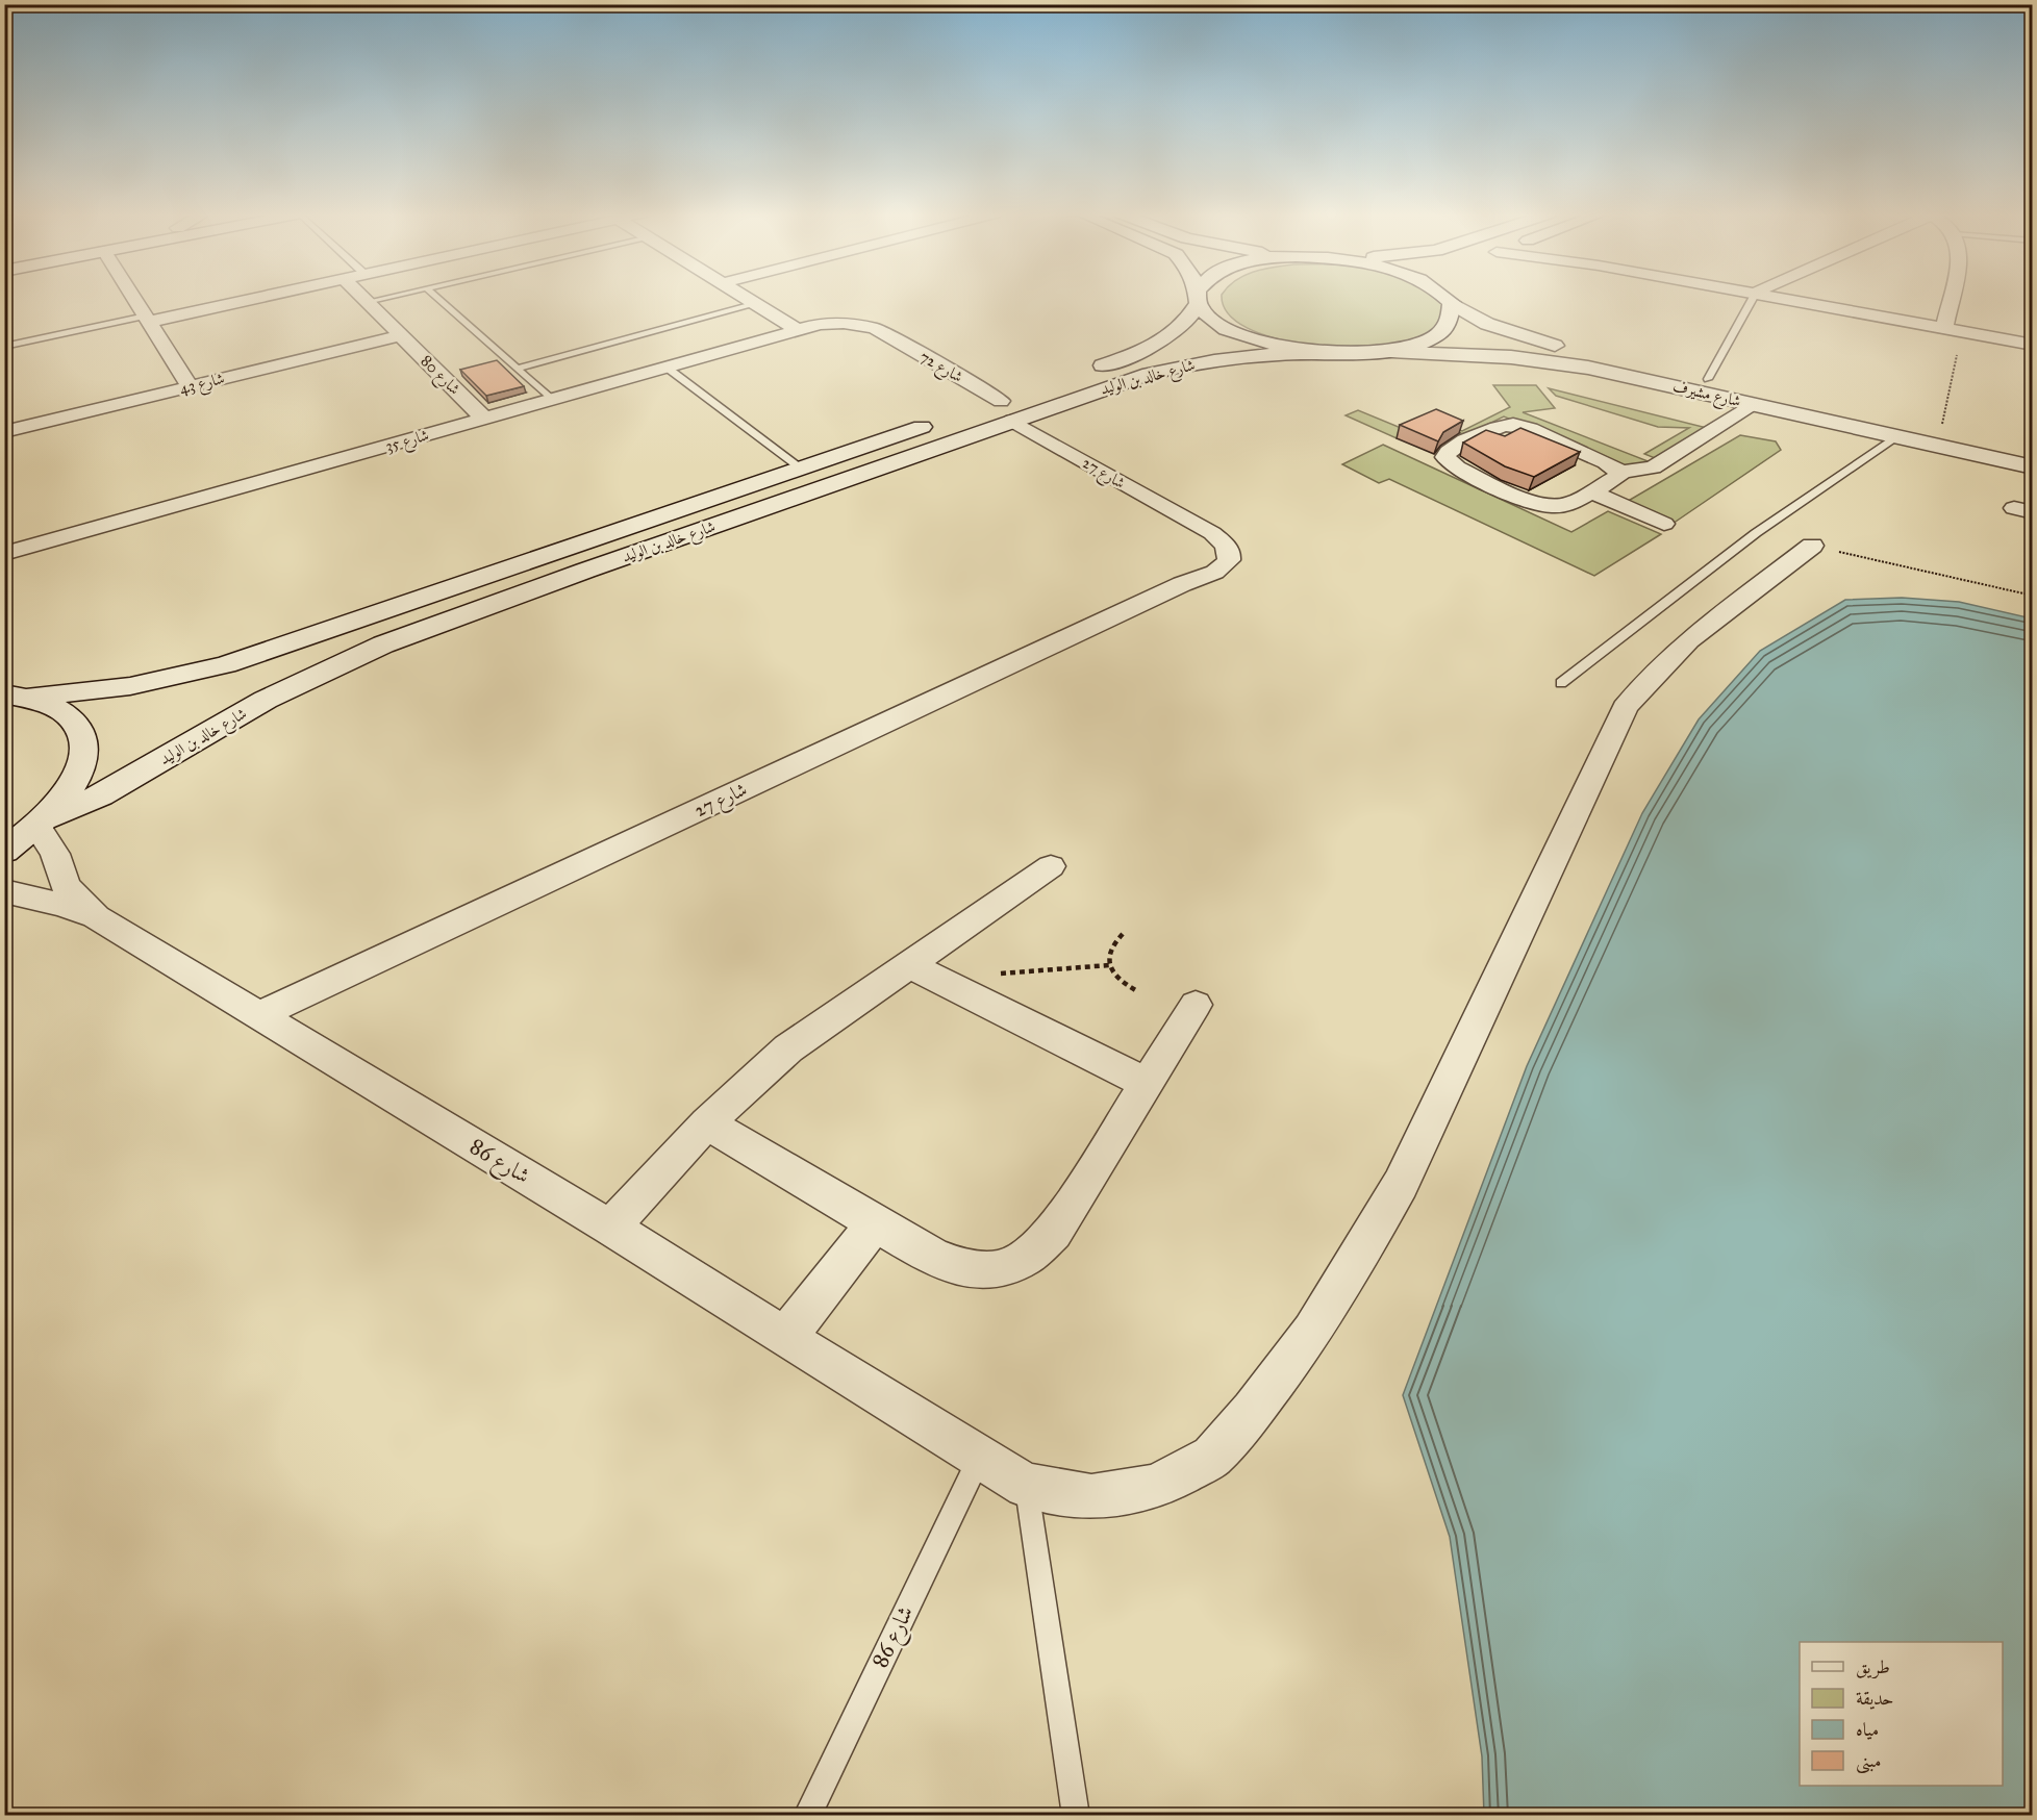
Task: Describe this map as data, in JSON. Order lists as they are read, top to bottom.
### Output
{
  "streets": {
    "main road": ["شارع خالد بن الوليد", "شارع مشيرف"],
    "street": [
      "شارع 72",
      "شارع 80",
      "شارع 43",
      "شارع 35",
      "شارع 27",
      "شارع 86"
    ]
  },
  "crossings": [
    ["شارع 72", "شارع خالد بن الوليد"],
    ["شارع 72", "شارع 35"],
    ["شارع 72", "شارع 27"],
    ["شارع 80", "شارع 43"],
    ["شارع 80", "شارع 35"],
    ["شارع خالد بن الوليد", "شارع 27"],
    ["شارع خالد بن الوليد", "شارع 86"],
    ["شارع 27", "شارع 86"]
  ],
  "legend": [
    "طريق",
    "حديقة",
    "مياه",
    "مبنى"
  ]
}
